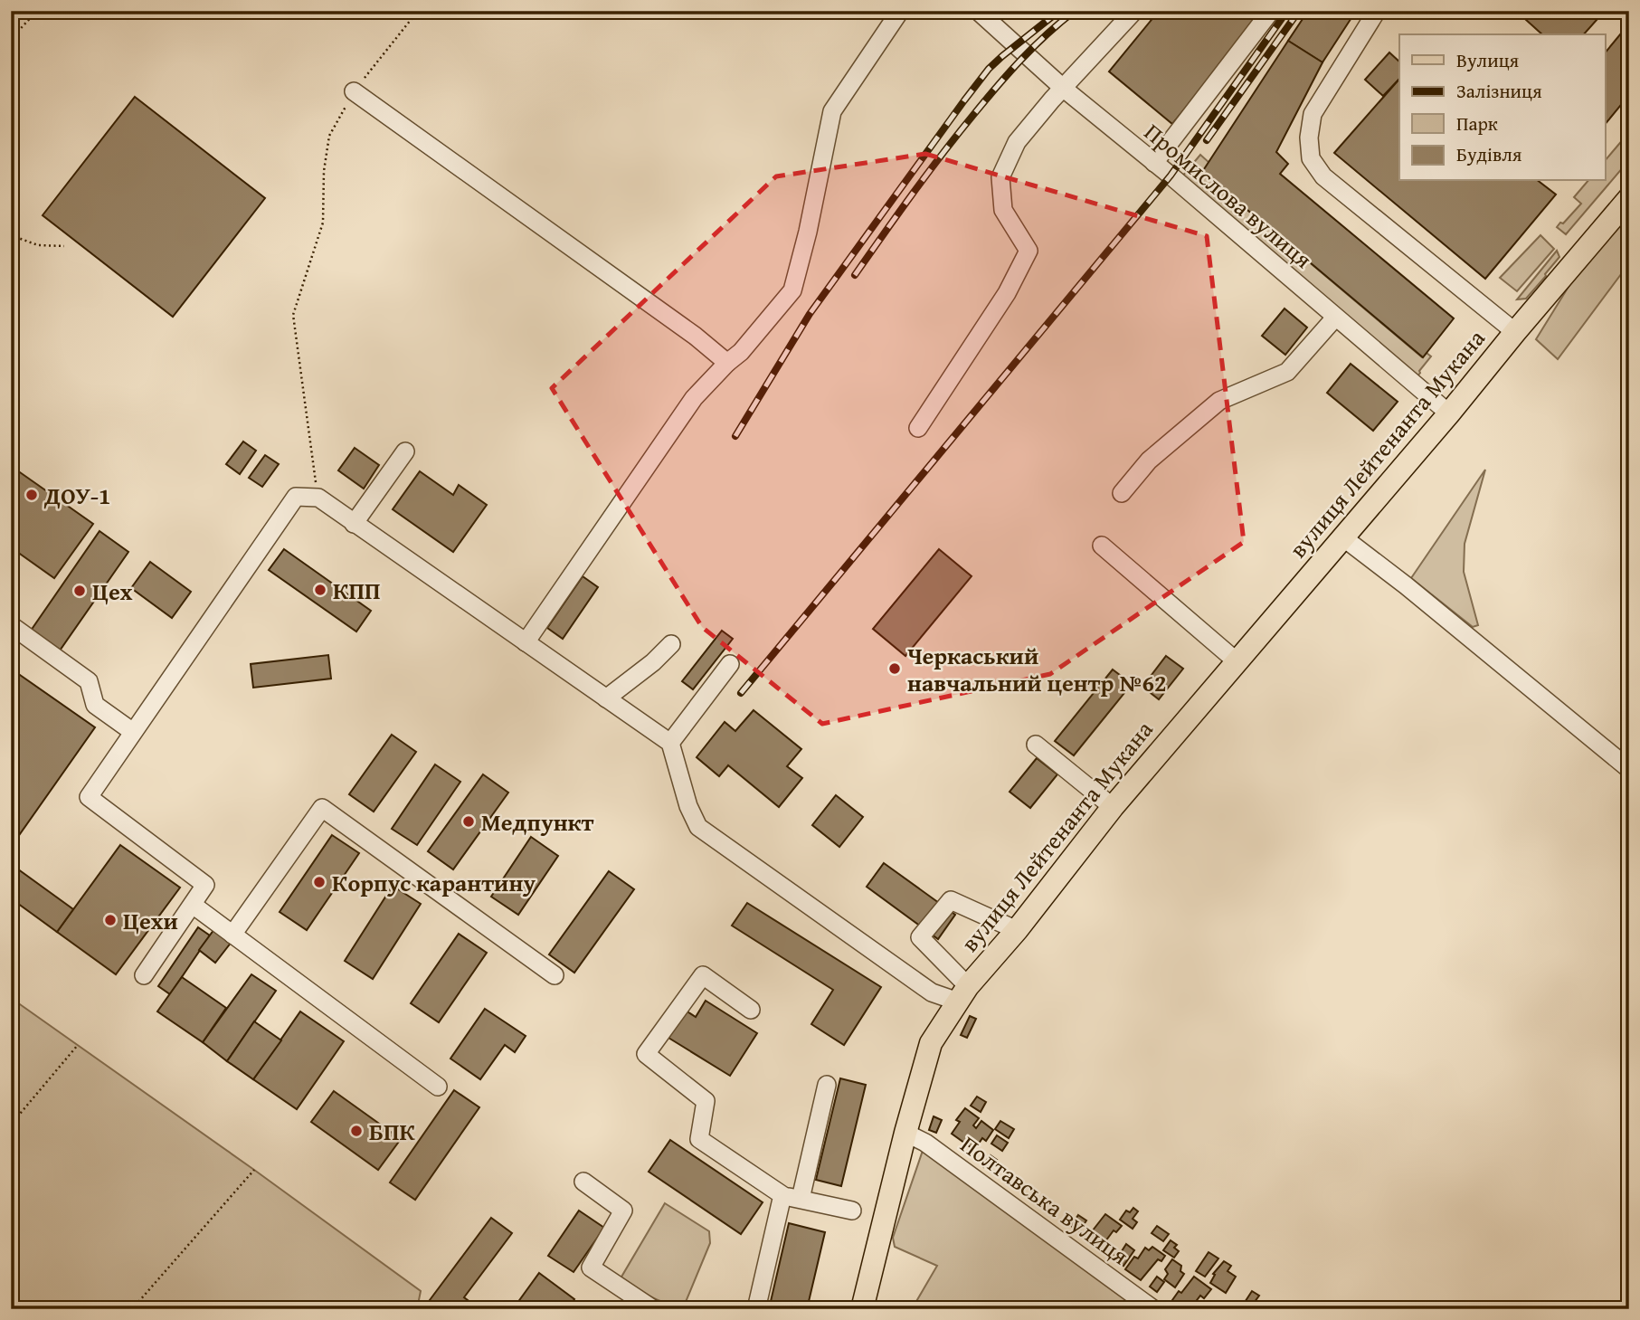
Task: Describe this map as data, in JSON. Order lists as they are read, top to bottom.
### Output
{
  "streets": {
    "main road": ["вулиця Лейтенанта Мукана"],
    "street": ["Промислова вулиця", "Полтавська вулиця"]
  },
  "crossings": [
    ["Промислова вулиця", "вулиця Лейтенанта Мукана"],
    ["вулиця Лейтенанта Мукана", "Полтавська вулиця"]
  ],
  "places": [
    "ДОУ-1",
    "КПП",
    "Цех",
    "Черкаський навчальний центр №62",
    "Медпункт",
    "Корпус карантину",
    "Цехи",
    "БПК"
  ],
  "legend": [
    "Вулиця",
    "Залізниця",
    "Парк",
    "Будівля"
  ]
}
